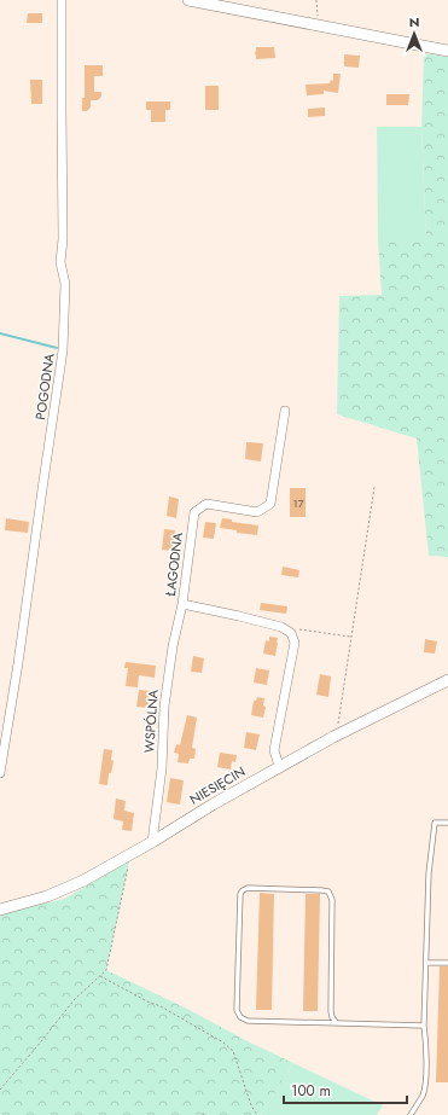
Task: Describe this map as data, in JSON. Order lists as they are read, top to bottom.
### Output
{
  "streets": {
    "street": [
      "POGODNA",
      "ŁAGODNA",
      "WSPÓLNA",
      "NIESIĘCIN"
    ]
  },
  "crossings": [
    ["ŁAGODNA", "WSPÓLNA"],
    ["WSPÓLNA", "NIESIĘCIN"]
  ],
  "house_numbers": ["17"],
  "scale_bar": "100 m",
  "north": "top"
}
